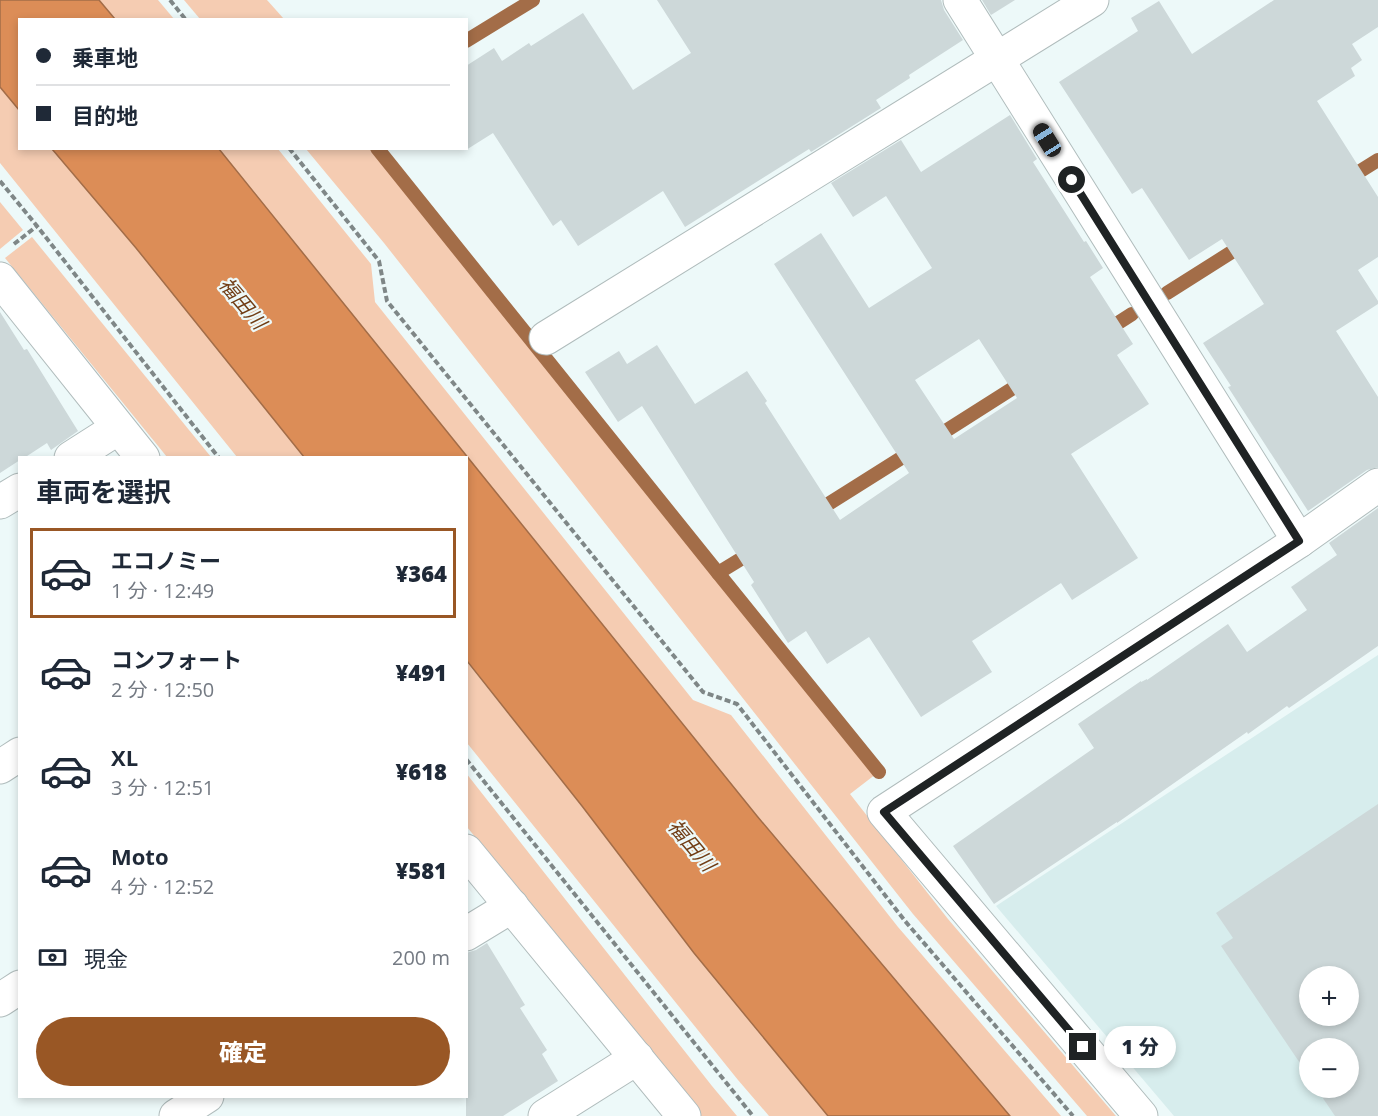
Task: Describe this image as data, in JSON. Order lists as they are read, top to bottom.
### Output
{
  "water": ["福田川"],
  "page": {
    "banner": ["乗車地", "目的地"],
    "heading": "車両を選択",
    "list": [
      {
        "name": "エコノミー",
        "note": "1 分 · 12:49",
        "value": "¥364"
      },
      {
        "name": "コンフォート",
        "note": "2 分 · 12:50",
        "value": "¥491"
      },
      {
        "name": "XL",
        "note": "3 分 · 12:51",
        "value": "¥618"
      },
      {
        "name": "Moto",
        "note": "4 分 · 12:52",
        "value": "¥581"
      }
    ],
    "pay": ["現金", "200 m"],
    "map_buttons": ["+", "−"],
    "buttons": "確定",
    "bubble": "1 分"
  }
}
